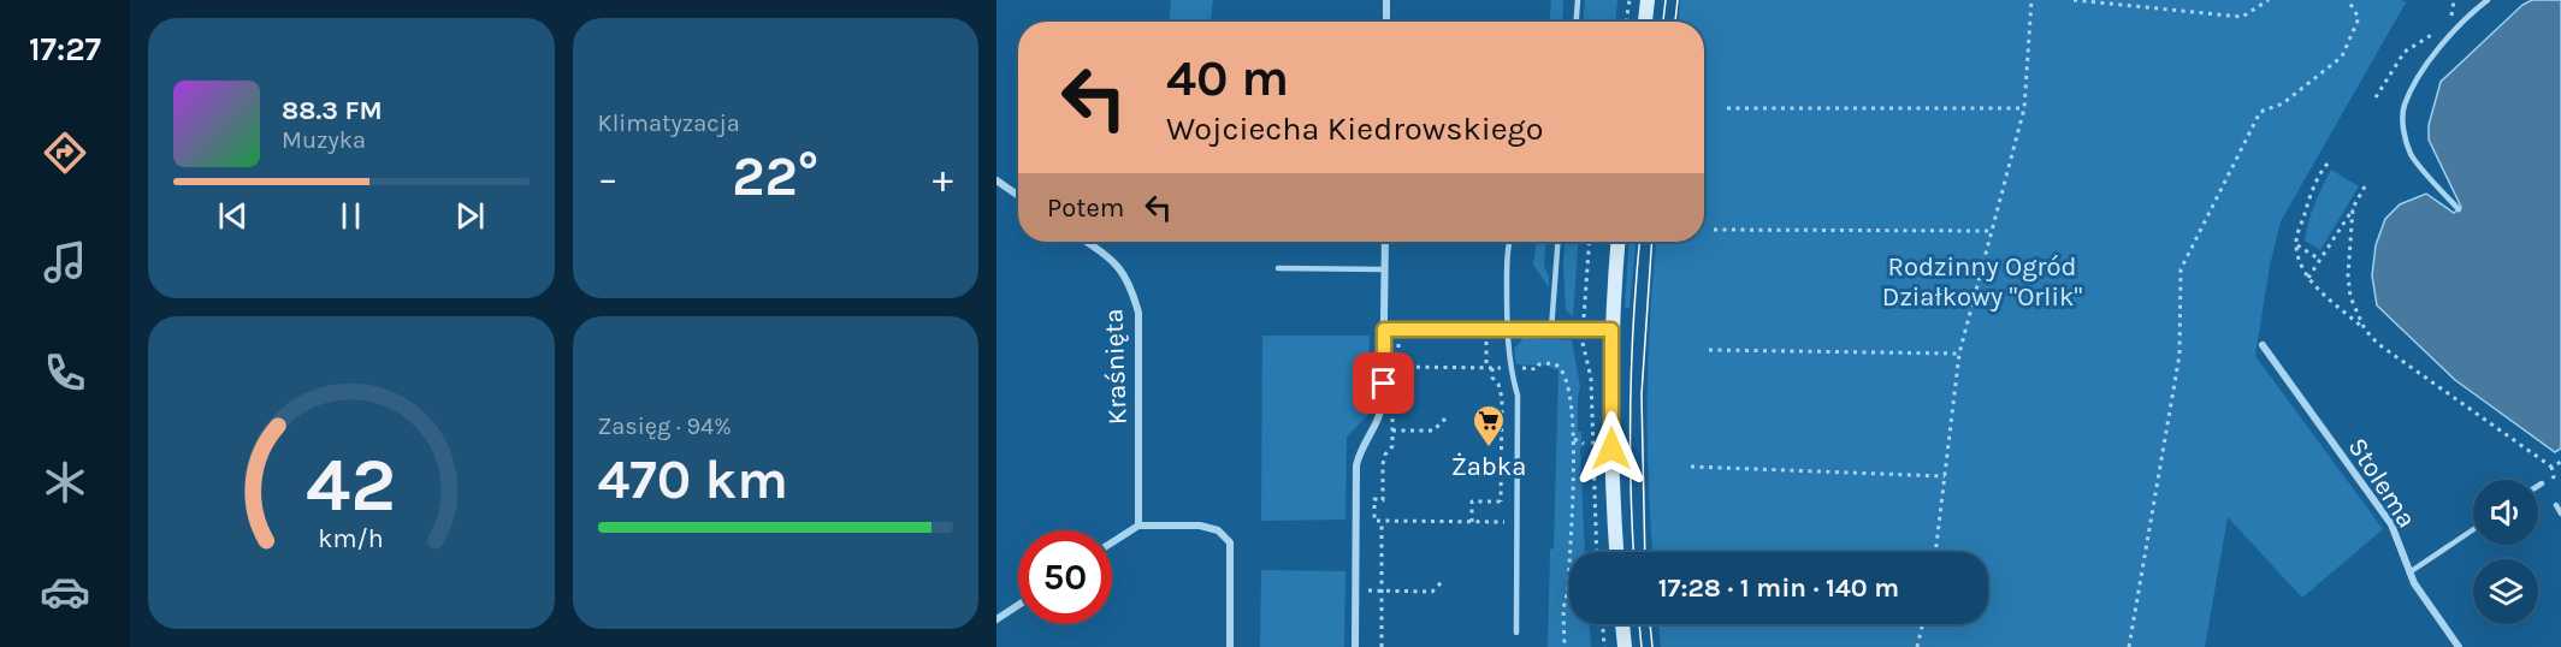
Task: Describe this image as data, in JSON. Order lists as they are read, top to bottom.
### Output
{
  "streets": {
    "street": ["Kraśnięta", "Stolema"]
  },
  "parks": ["Rodzinny Ogród Działkowy \"Orlik\""],
  "places": {
    "supermarket": ["Żabka"]
  },
  "page": {
    "tabs": "17:27",
    "tile": [
      "Klimatyzacja",
      ["Zasięg · 94%", "470 km"]
    ],
    "turn": ["40 m", "Wojciecha Kiedrowskiego"],
    "song": ["88.3 FM", "Muzyka"],
    "heat": ["−", "22°", "+"],
    "then": "Potem",
    "limit": "50",
    "trip": "17:28 · 1 min · 140 m",
    "gauge": ["42", "km/h"]
  }
}
